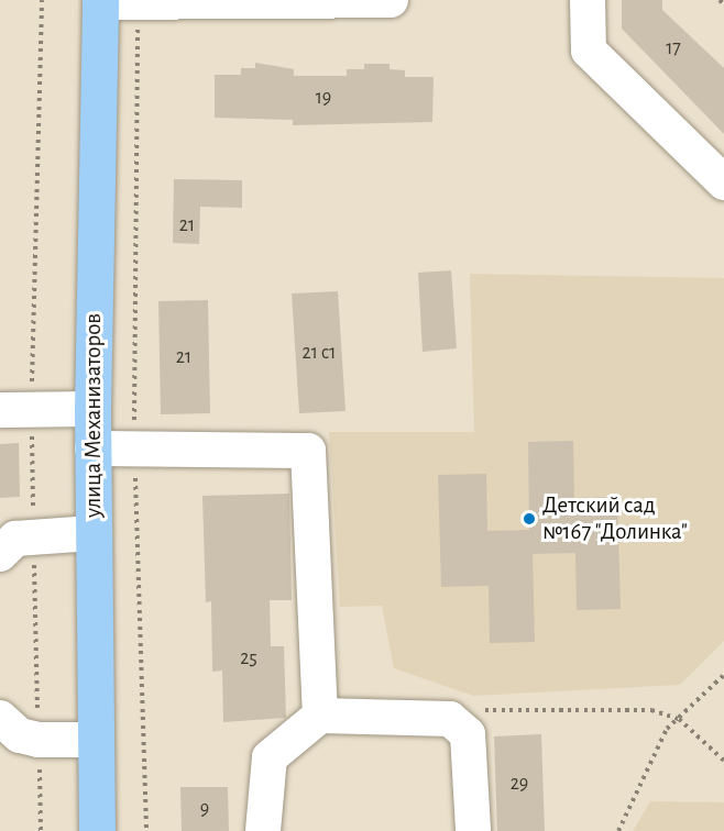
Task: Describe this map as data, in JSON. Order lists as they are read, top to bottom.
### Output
{
  "streets": {
    "main road": ["улица Механизаторов"]
  },
  "places": ["Детский сад №167 \"Долинка\""],
  "house_numbers": [
    "17",
    "19",
    "21",
    "21 с1",
    "21",
    "25",
    "29",
    "9"
  ]
}
